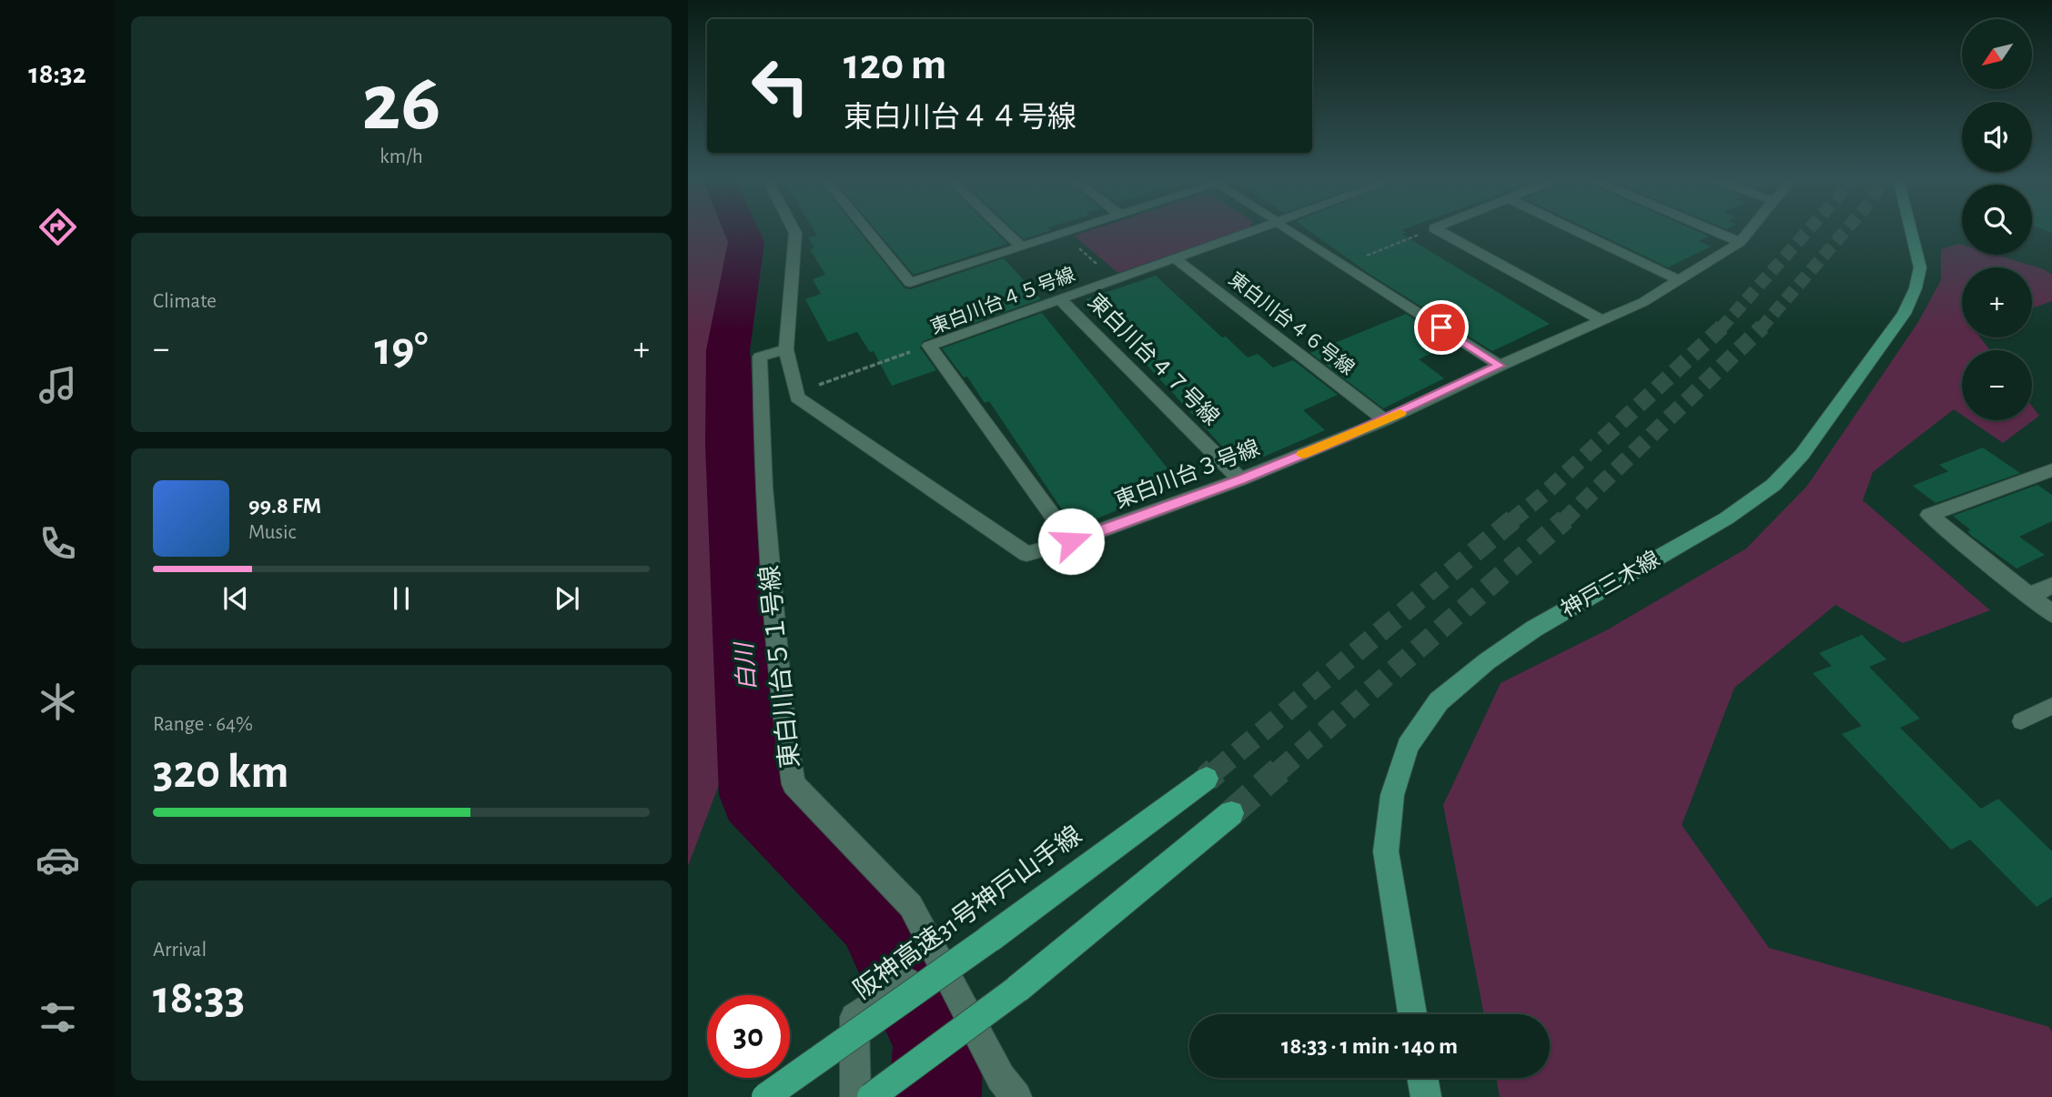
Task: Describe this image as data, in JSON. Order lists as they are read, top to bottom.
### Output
{
  "streets": {
    "highway": ["阪神高速31号神戸山手線"],
    "main road": ["神戸三木線"],
    "street": [
      "東白川台４５号線",
      "東白川台４６号線",
      "東白川台４７号線",
      "東白川台３号線",
      "東白川台５１号線"
    ]
  },
  "crossings": [
    ["東白川台４５号線", "東白川台４６号線"],
    ["東白川台４５号線", "東白川台４７号線"],
    ["東白川台４５号線", "東白川台３号線"],
    ["東白川台４６号線", "東白川台３号線"],
    ["東白川台４７号線", "東白川台３号線"]
  ],
  "water": ["白川"],
  "north": "bottom left",
  "page": {
    "tabs": "18:32",
    "tile": [
      ["26", "km/h"],
      "Climate",
      ["Range · 64%", "320 km"],
      ["Arrival", "18:33"]
    ],
    "map_buttons": ["+", "−"],
    "turn": ["120 m", "東白川台４４号線"],
    "heat": ["−", "19°", "+"],
    "song": ["99.8 FM", "Music"],
    "limit": "30",
    "trip": "18:33 · 1 min · 140 m"
  }
}
